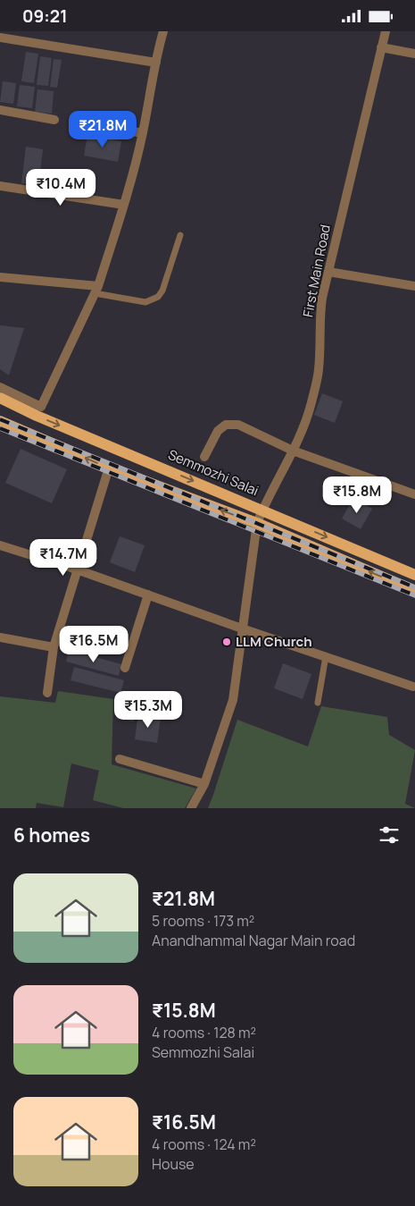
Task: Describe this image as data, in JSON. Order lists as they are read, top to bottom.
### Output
{
  "streets": {
    "main road": ["Semmozhi Salai"],
    "street": ["First Main Road"]
  },
  "crossings": [
    ["First Main Road", "Semmozhi Salai"]
  ],
  "places": ["LLM Church"],
  "page": {
    "status": "09:21",
    "price": [
      "₹21.8M",
      "₹10.4M",
      "₹15.8M",
      "₹14.7M",
      "₹16.5M",
      "₹15.3M"
    ],
    "heading": "6 homes",
    "list": [
      {
        "name": "₹21.8M",
        "note": "5 rooms · 173 m² · Anandhammal Nagar Main road"
      },
      {
        "name": "₹15.8M",
        "note": "4 rooms · 128 m² · Semmozhi Salai"
      },
      {
        "name": "₹16.5M",
        "note": "4 rooms · 124 m² · House"
      }
    ]
  }
}
